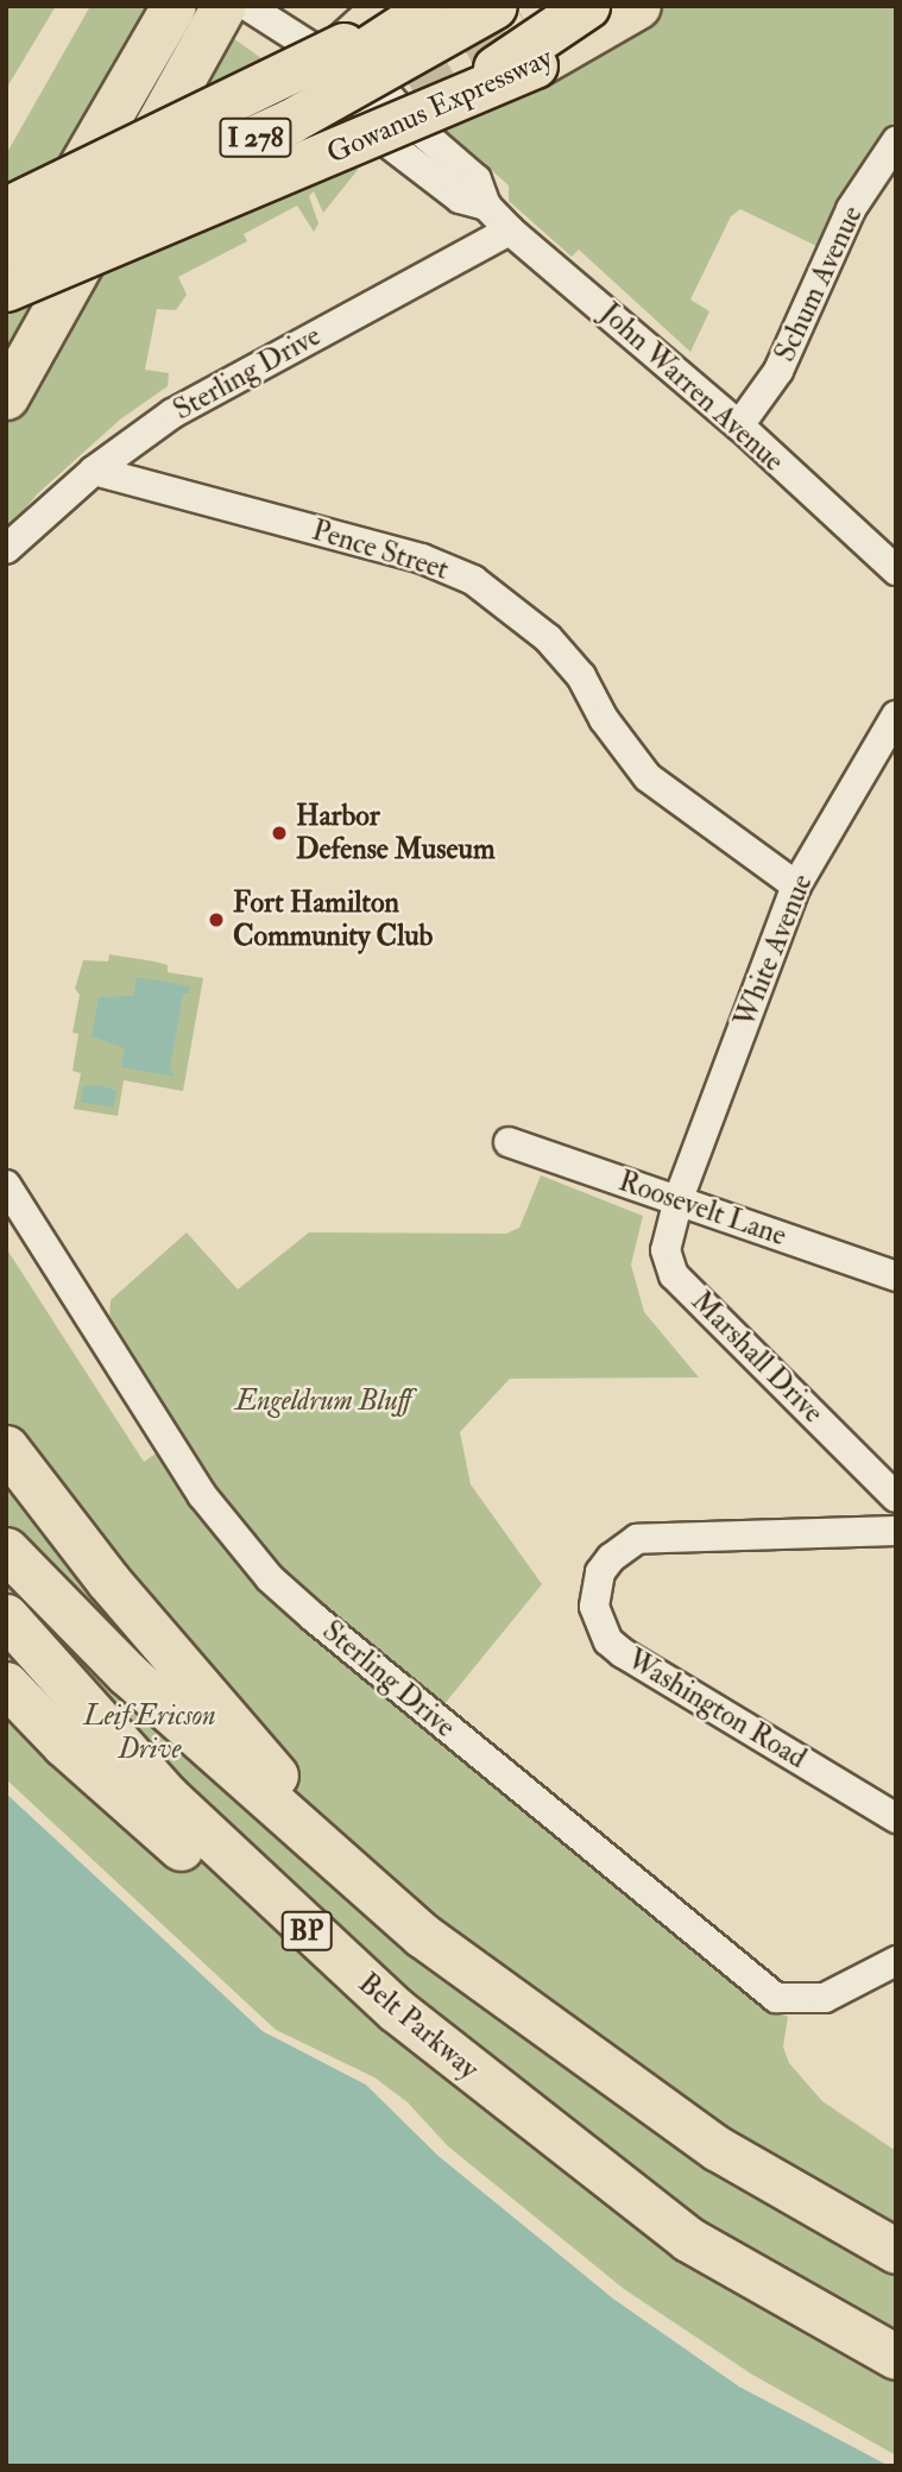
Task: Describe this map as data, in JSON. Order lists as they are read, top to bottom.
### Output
{
  "streets": {
    "highway": [
      "Gowanus Expressway",
      "I 278",
      "BP",
      "Belt Parkway"
    ],
    "street": [
      "Schum Avenue",
      "Sterling Drive",
      "John Warren Avenue",
      "Pence Street",
      "White Avenue",
      "Roosevelt Lane",
      "Marshall Drive",
      "Washington Road"
    ]
  },
  "crossings": [
    ["I 278", "John Warren Avenue"],
    ["Schum Avenue", "John Warren Avenue"],
    ["Sterling Drive", "John Warren Avenue"],
    ["Sterling Drive", "Pence Street"],
    ["Pence Street", "White Avenue"],
    ["White Avenue", "Roosevelt Lane"],
    ["White Avenue", "Marshall Drive"],
    ["Roosevelt Lane", "Marshall Drive"]
  ],
  "parks": ["Engeldrum Bluff", "Leif Ericson Drive"],
  "places": ["Harbor Defense Museum", "Fort Hamilton Community Club"]
}
